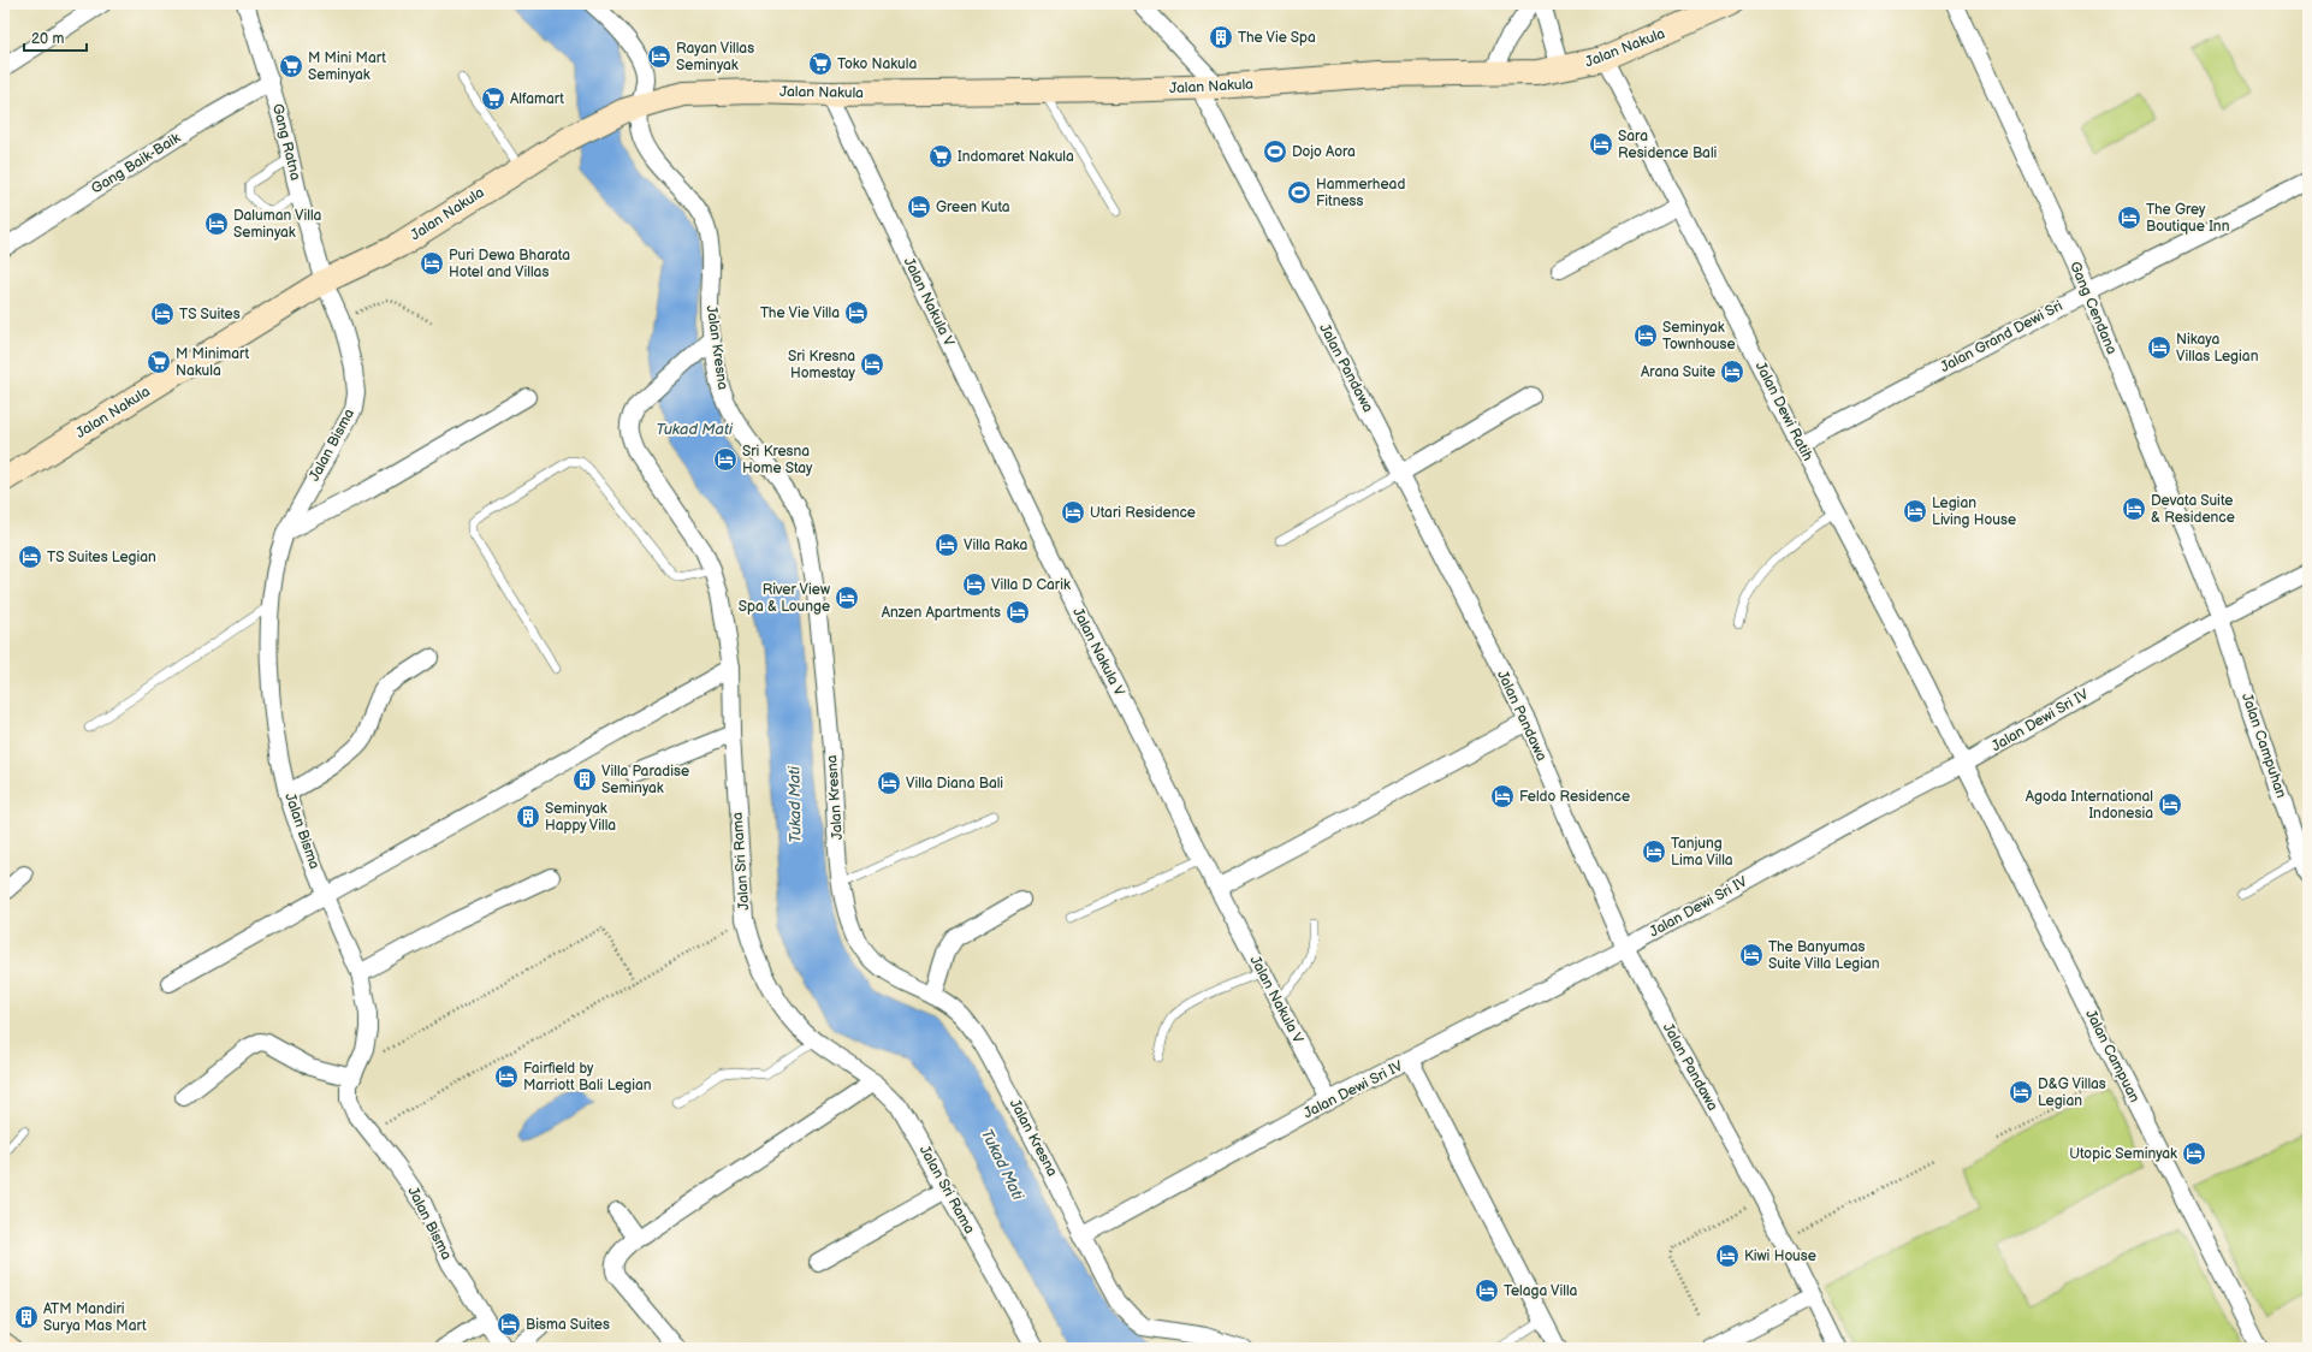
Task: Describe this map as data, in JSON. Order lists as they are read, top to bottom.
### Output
{
  "streets": {
    "main road": ["Jalan Nakula"],
    "street": [
      "Gang Ratna",
      "Gang Baik-Baik",
      "Jalan Nakula V",
      "Gang Cendana",
      "Jalan Grand Dewi Sri",
      "Jalan Kresna",
      "Jalan Pandawa",
      "Jalan Dewi Ratih",
      "Jalan Bisma",
      "Jalan Dewi Sri IV",
      "Jalan Campuhan",
      "Jalan Sri Rama",
      "Jalan Campuan"
    ]
  },
  "crossings": [
    ["Jalan Nakula", "Gang Ratna"],
    ["Jalan Nakula", "Jalan Nakula V"],
    ["Jalan Nakula", "Jalan Kresna"],
    ["Jalan Nakula", "Jalan Pandawa"],
    ["Jalan Nakula", "Jalan Dewi Ratih"],
    ["Jalan Nakula", "Jalan Bisma"],
    ["Gang Ratna", "Gang Baik-Baik"],
    ["Gang Ratna", "Jalan Bisma"],
    ["Jalan Nakula V", "Jalan Dewi Sri IV"],
    ["Gang Cendana", "Jalan Grand Dewi Sri"],
    ["Gang Cendana", "Jalan Dewi Sri IV"],
    ["Gang Cendana", "Jalan Campuhan"],
    ["Jalan Grand Dewi Sri", "Jalan Dewi Ratih"],
    ["Jalan Kresna", "Jalan Dewi Sri IV"],
    ["Jalan Kresna", "Jalan Sri Rama"],
    ["Jalan Pandawa", "Jalan Dewi Sri IV"],
    ["Jalan Dewi Ratih", "Jalan Dewi Sri IV"],
    ["Jalan Dewi Ratih", "Jalan Campuan"],
    ["Jalan Dewi Sri IV", "Jalan Campuhan"],
    ["Jalan Dewi Sri IV", "Jalan Campuan"]
  ],
  "water": ["Tukad Mati"],
  "places": {
    "building": [
      "The Vie Spa",
      "Villa Paradise Seminyak",
      "Seminyak Happy Villa",
      "ATM Mandiri Surya Mas Mart"
    ],
    "hotel": [
      "Rayan Villas Seminyak",
      "Sara Residence Bali",
      "Green Kuta",
      "The Grey Boutique Inn",
      "Daluman Villa Seminyak",
      "Puri Dewa Bharata Hotel and Villas",
      "The Vie Villa",
      "TS Suites",
      "Seminyak Townhouse",
      "Nikaya Villas Legian",
      "Sri Kresna Homestay",
      "Arana Suite",
      "Sri Kresna Home Stay",
      "Devata Suite & Residence",
      "Legian Living House",
      "Utari Residence",
      "Villa Raka",
      "TS Suites Legian",
      "Villa D Carik",
      "River View Spa & Lounge",
      "Anzen Apartments",
      "Villa Diana Bali",
      "Feldo Residence",
      "Agoda International Indonesia",
      "Tanjung Lima Villa",
      "The Banyumas Suite Villa Legian",
      "Fairfield by Marriott Bali Legian",
      "D&G Villas Legian",
      "Utopic Seminyak",
      "Kiwi House",
      "Telaga Villa",
      "Bisma Suites"
    ],
    "supermarket": [
      "Toko Nakula",
      "M Mini Mart Seminyak",
      "Alfamart",
      "Indomaret Nakula",
      "M Minimart Nakula"
    ],
    "sports": ["Dojo Aora", "Hammerhead Fitness"]
  },
  "scale_bar": "20 m"
}
